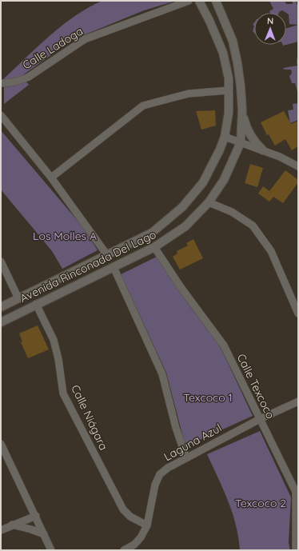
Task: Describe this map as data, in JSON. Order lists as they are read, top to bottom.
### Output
{
  "streets": {
    "street": [
      "Calle Ladoga",
      "Avenida Rinconada Del Lago",
      "Calle Texcoco",
      "Calle Niágara",
      "Laguna Azul"
    ]
  },
  "crossings": [
    ["Avenida Rinconada Del Lago", "Calle Texcoco"],
    ["Avenida Rinconada Del Lago", "Calle Niágara"],
    ["Calle Texcoco", "Laguna Azul"],
    ["Calle Niágara", "Laguna Azul"]
  ],
  "parks": ["Los Molles A", "Texcoco 1", "Texcoco 2"],
  "north": "top"
}
